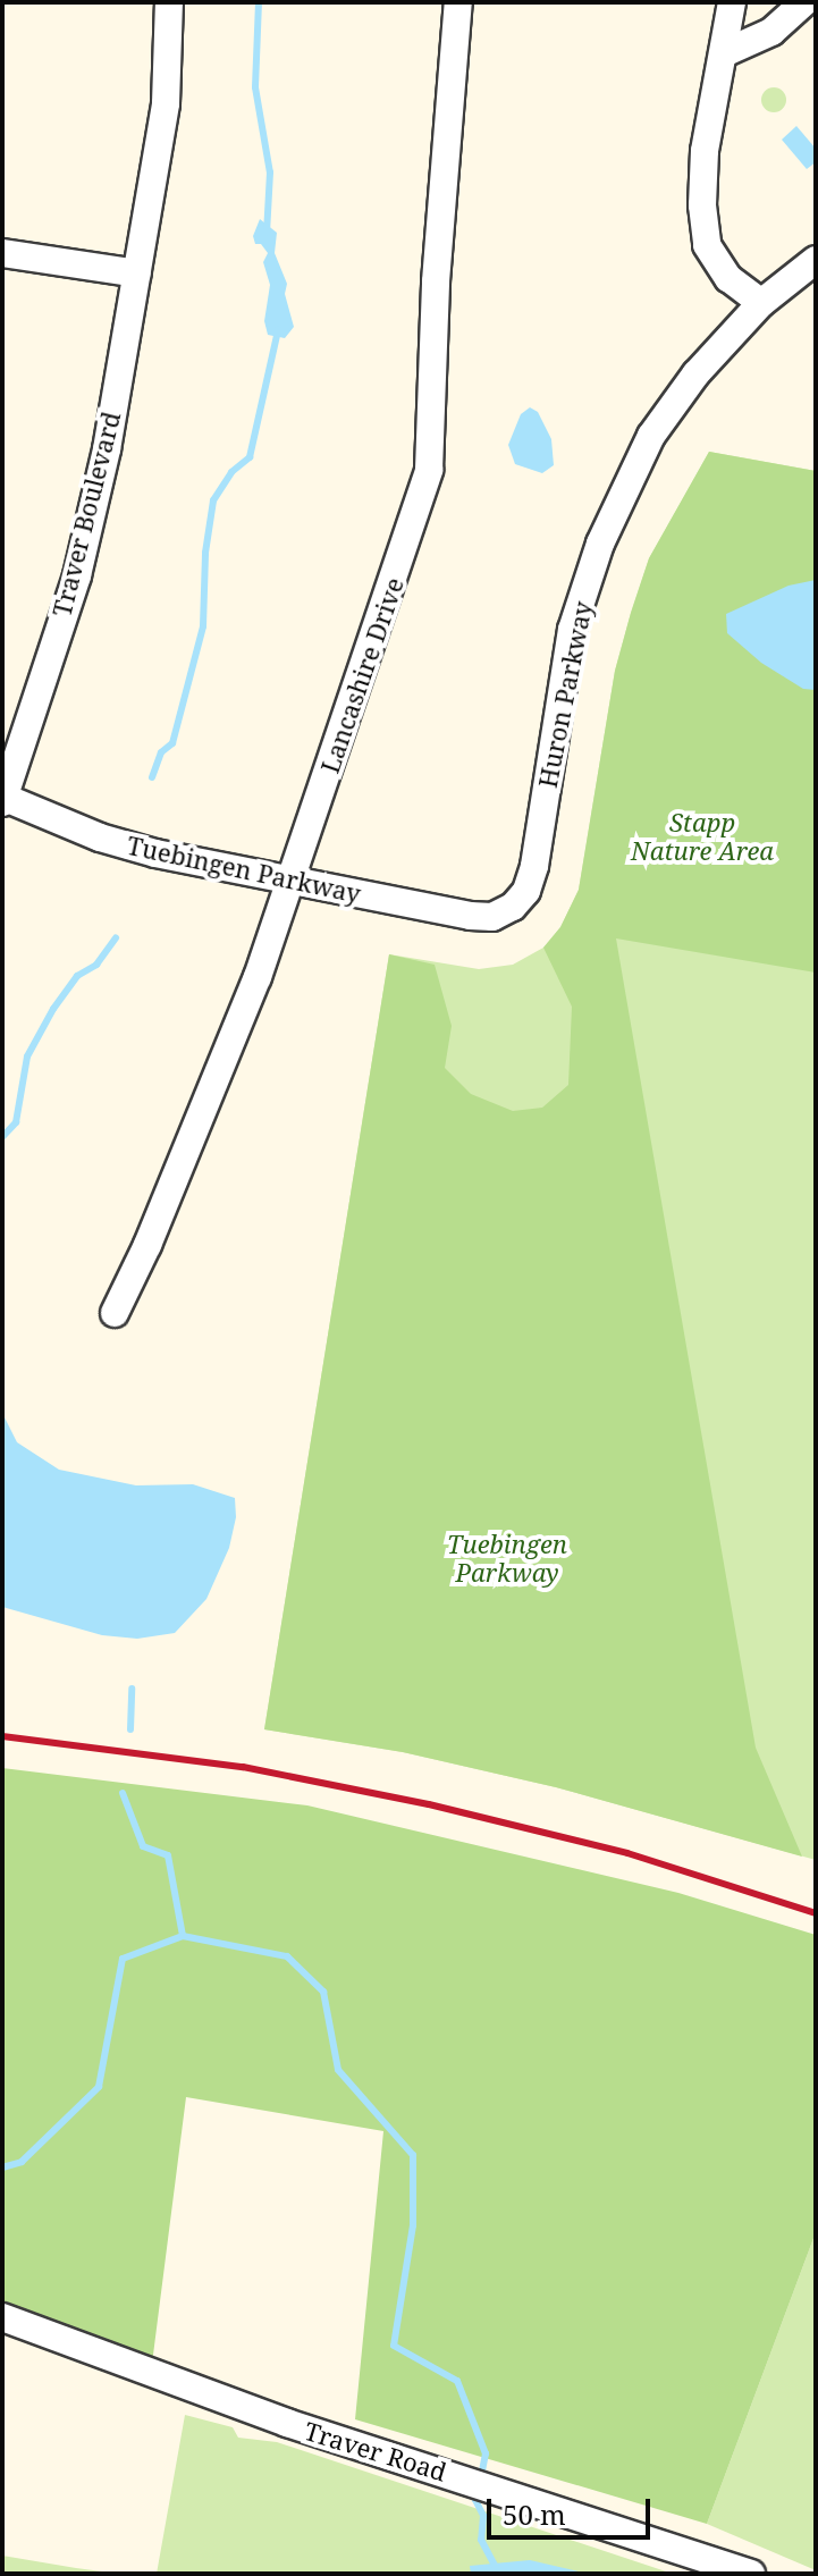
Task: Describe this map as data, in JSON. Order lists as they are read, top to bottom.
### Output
{
  "streets": {
    "street": [
      "Traver Boulevard",
      "Lancashire Drive",
      "Huron Parkway",
      "Tuebingen Parkway",
      "Traver Road"
    ]
  },
  "crossings": [
    ["Traver Boulevard", "Tuebingen Parkway"],
    ["Lancashire Drive", "Tuebingen Parkway"],
    ["Huron Parkway", "Tuebingen Parkway"]
  ],
  "parks": ["Stapp Nature Area", "Tuebingen Parkway"],
  "scale_bar": "50 m"
}
